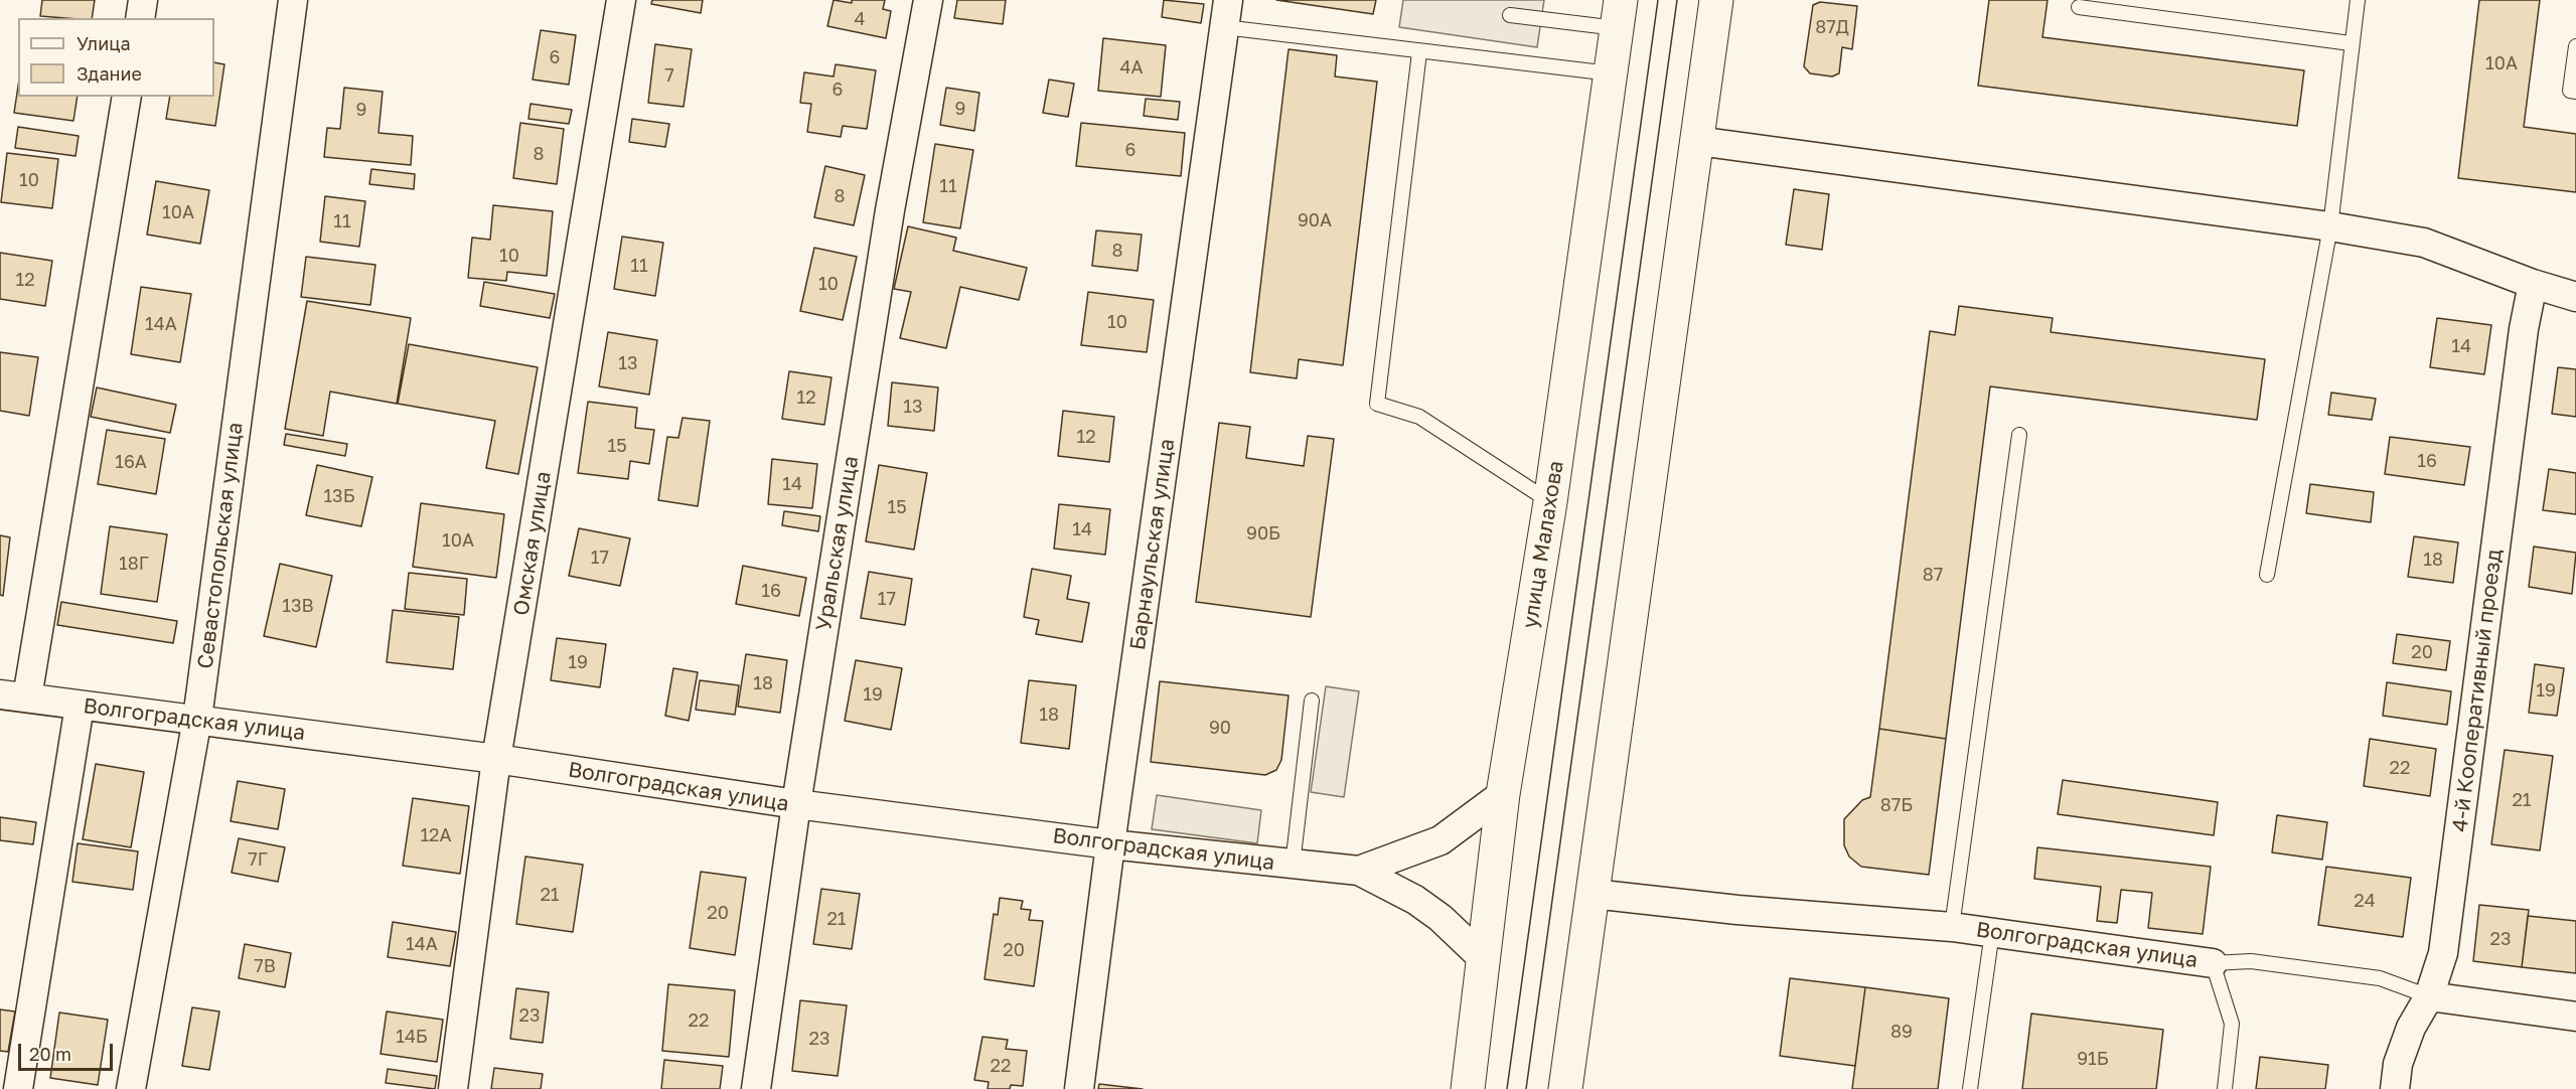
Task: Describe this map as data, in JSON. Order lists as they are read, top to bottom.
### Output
{
  "streets": {
    "main road": ["улица Малахова"],
    "street": [
      "Омская улица",
      "Уральская улица",
      "Барнаульская улица",
      "Севастопольская улица",
      "4-й Кооперативный проезд",
      "Волгоградская улица"
    ]
  },
  "crossings": [
    ["Омская улица", "Волгоградская улица"],
    ["Уральская улица", "Волгоградская улица"],
    ["Барнаульская улица", "Волгоградская улица"],
    ["улица Малахова", "Волгоградская улица"],
    ["Севастопольская улица", "Волгоградская улица"],
    ["4-й Кооперативный проезд", "Волгоградская улица"]
  ],
  "house_numbers": [
    "4",
    "87Д",
    "6",
    "10А",
    "4А",
    "7",
    "6",
    "9",
    "9",
    "6",
    "8",
    "10",
    "11",
    "8",
    "10А",
    "90А",
    "11",
    "8",
    "10",
    "11",
    "12",
    "10",
    "10",
    "14А",
    "14",
    "13",
    "12",
    "13",
    "12",
    "15",
    "16",
    "16А",
    "14",
    "13Б",
    "15",
    "14",
    "90Б",
    "10А",
    "17",
    "18",
    "18Г",
    "87",
    "16",
    "17",
    "13В",
    "20",
    "19",
    "18",
    "19",
    "19",
    "18",
    "90",
    "22",
    "21",
    "87Б",
    "12А",
    "7Г",
    "21",
    "24",
    "20",
    "21",
    "23",
    "14А",
    "20",
    "7В",
    "23",
    "22",
    "89",
    "14Б",
    "23",
    "91Б",
    "22"
  ],
  "legend": ["Улица", "Здание"],
  "scale_bar": "20 m"
}
